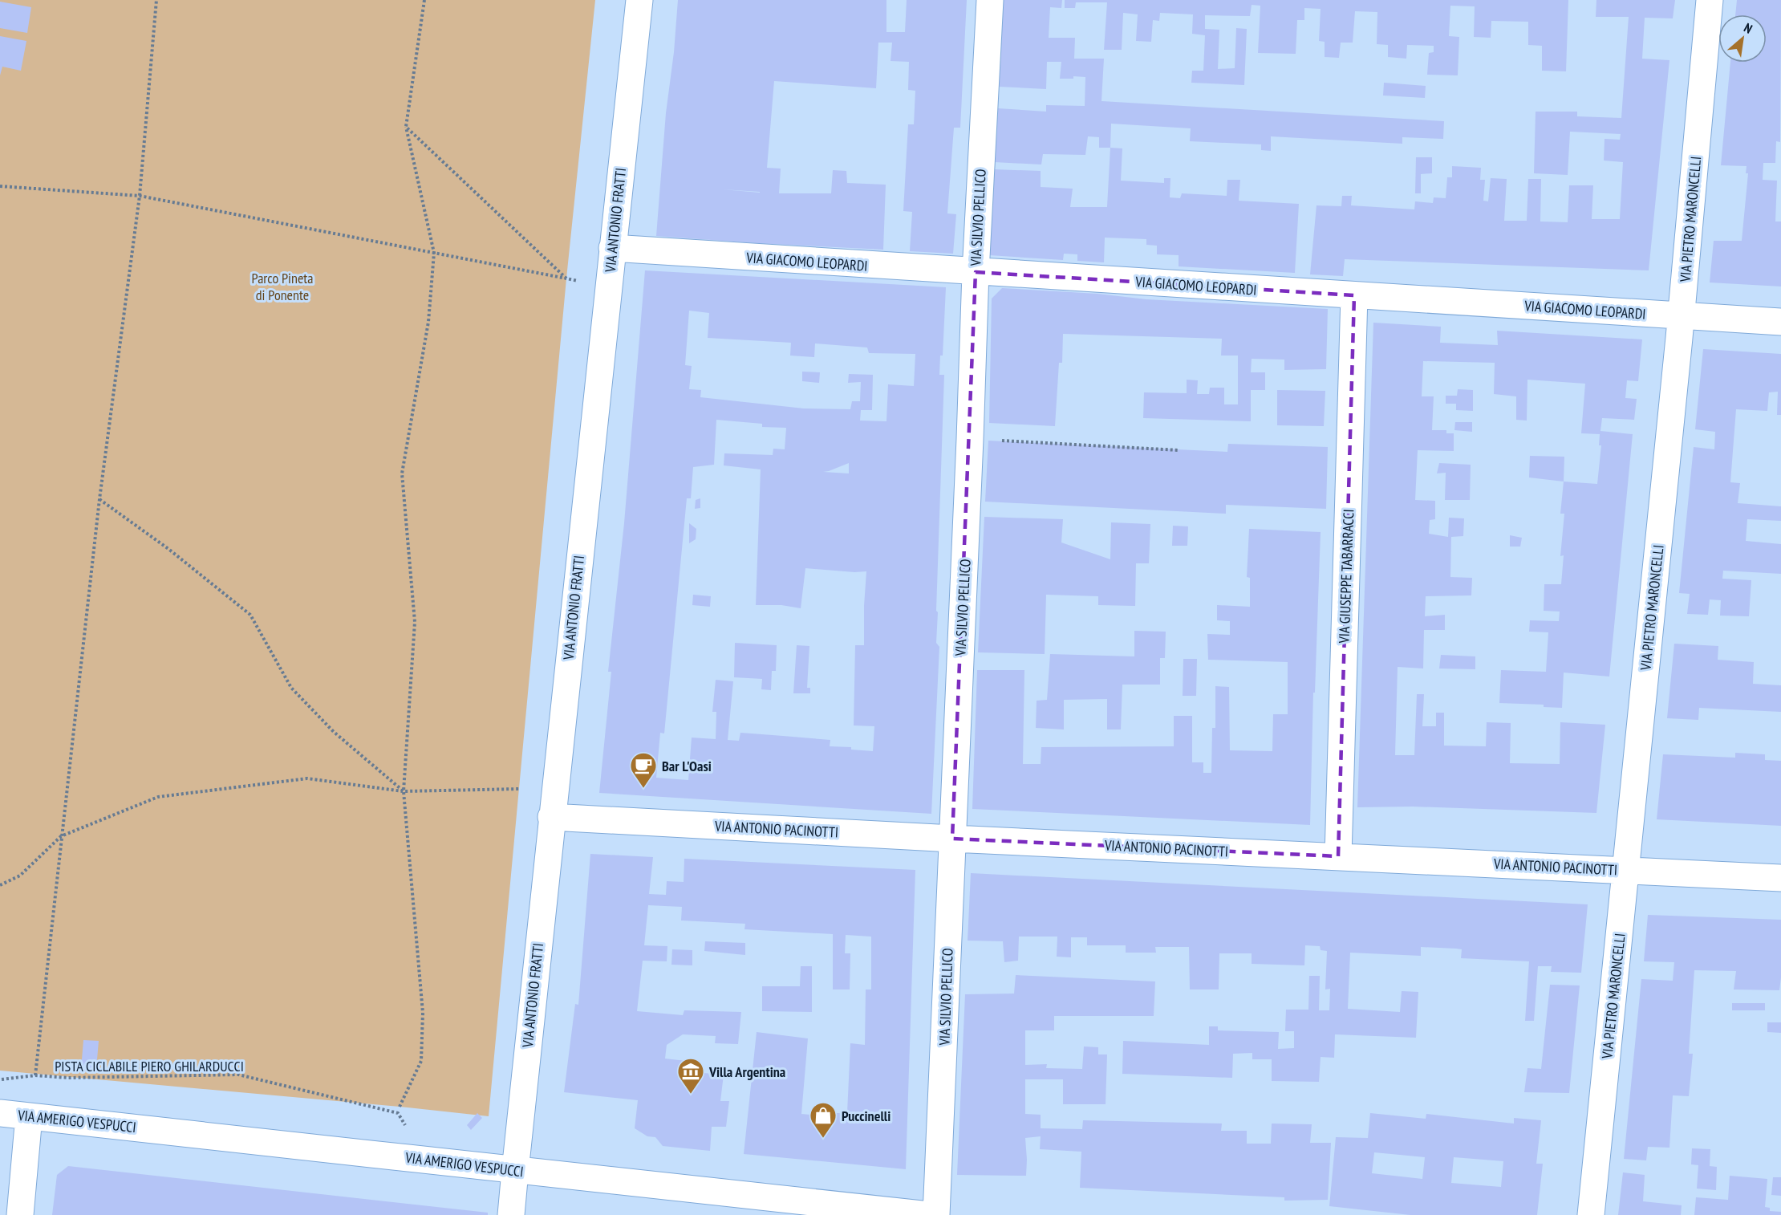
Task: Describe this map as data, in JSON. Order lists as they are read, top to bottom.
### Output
{
  "streets": {
    "street": [
      "VIA SILVIO PELLICO",
      "VIA PIETRO MARONCELLI",
      "VIA ANTONIO FRATTI",
      "VIA GIACOMO LEOPARDI",
      "VIA GIUSEPPE TABARRACCI",
      "VIA ANTONIO PACINOTTI",
      "VIA AMERIGO VESPUCCI"
    ],
    "path": ["PISTA CICLABILE PIERO GHILARDUCCI"]
  },
  "crossings": [
    ["VIA SILVIO PELLICO", "VIA GIACOMO LEOPARDI"],
    ["VIA SILVIO PELLICO", "VIA ANTONIO PACINOTTI"],
    ["VIA PIETRO MARONCELLI", "VIA GIACOMO LEOPARDI"],
    ["VIA PIETRO MARONCELLI", "VIA ANTONIO PACINOTTI"],
    ["VIA ANTONIO FRATTI", "VIA GIACOMO LEOPARDI"],
    ["VIA ANTONIO FRATTI", "VIA ANTONIO PACINOTTI"],
    ["VIA ANTONIO FRATTI", "VIA AMERIGO VESPUCCI"],
    ["VIA GIACOMO LEOPARDI", "VIA GIUSEPPE TABARRACCI"],
    ["VIA GIUSEPPE TABARRACCI", "VIA ANTONIO PACINOTTI"],
    ["PISTA CICLABILE PIERO GHILARDUCCI", "VIA AMERIGO VESPUCCI"]
  ],
  "parks": ["Parco Pineta di Ponente"],
  "places": {
    "cafe": ["Bar L'Oasi"],
    "museum": ["Villa Argentina"],
    "shop": ["Puccinelli"]
  },
  "north": "top right"
}
